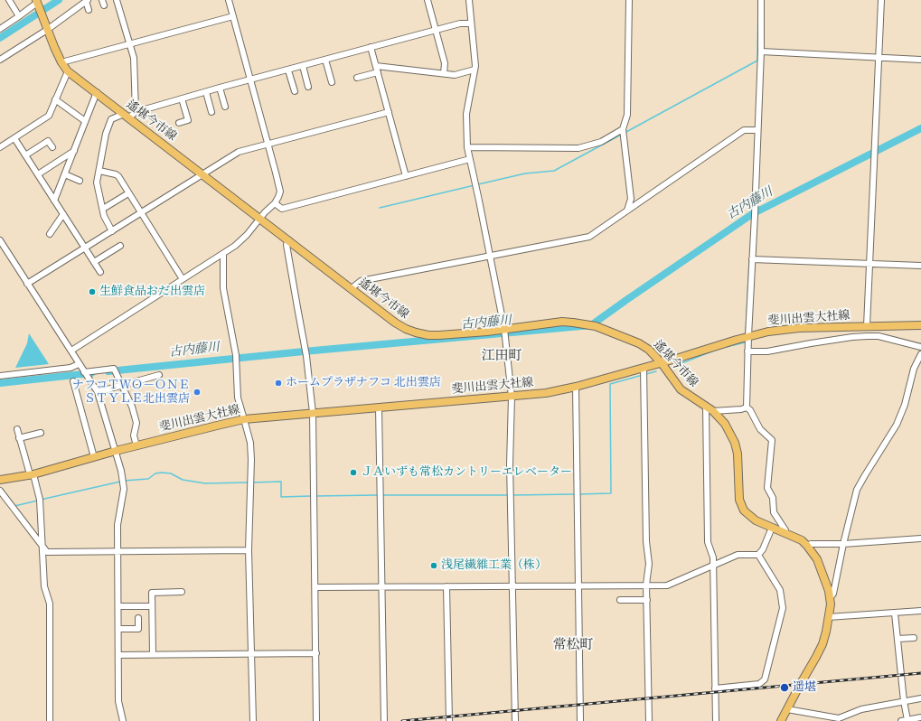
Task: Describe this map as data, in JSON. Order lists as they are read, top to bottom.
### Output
{
  "streets": {
    "main road": ["遙堪今市線", "斐川出雲大社線"]
  },
  "crossings": [
    ["遙堪今市線", "斐川出雲大社線"]
  ],
  "districts": ["江田町", "常松町"],
  "water": ["古内藤川"],
  "places": [
    "生鮮食品おだ出雲店",
    "ホームプラザナフコ 北出雲店",
    "ナフコＴＷＯ－ＯＮＥ ＳＴＹＬＥ北出雲店",
    "ＪＡいずも常松カントリーエレベーター",
    "浅尾繊維工業（株）",
    "遥堪"
  ]
}
